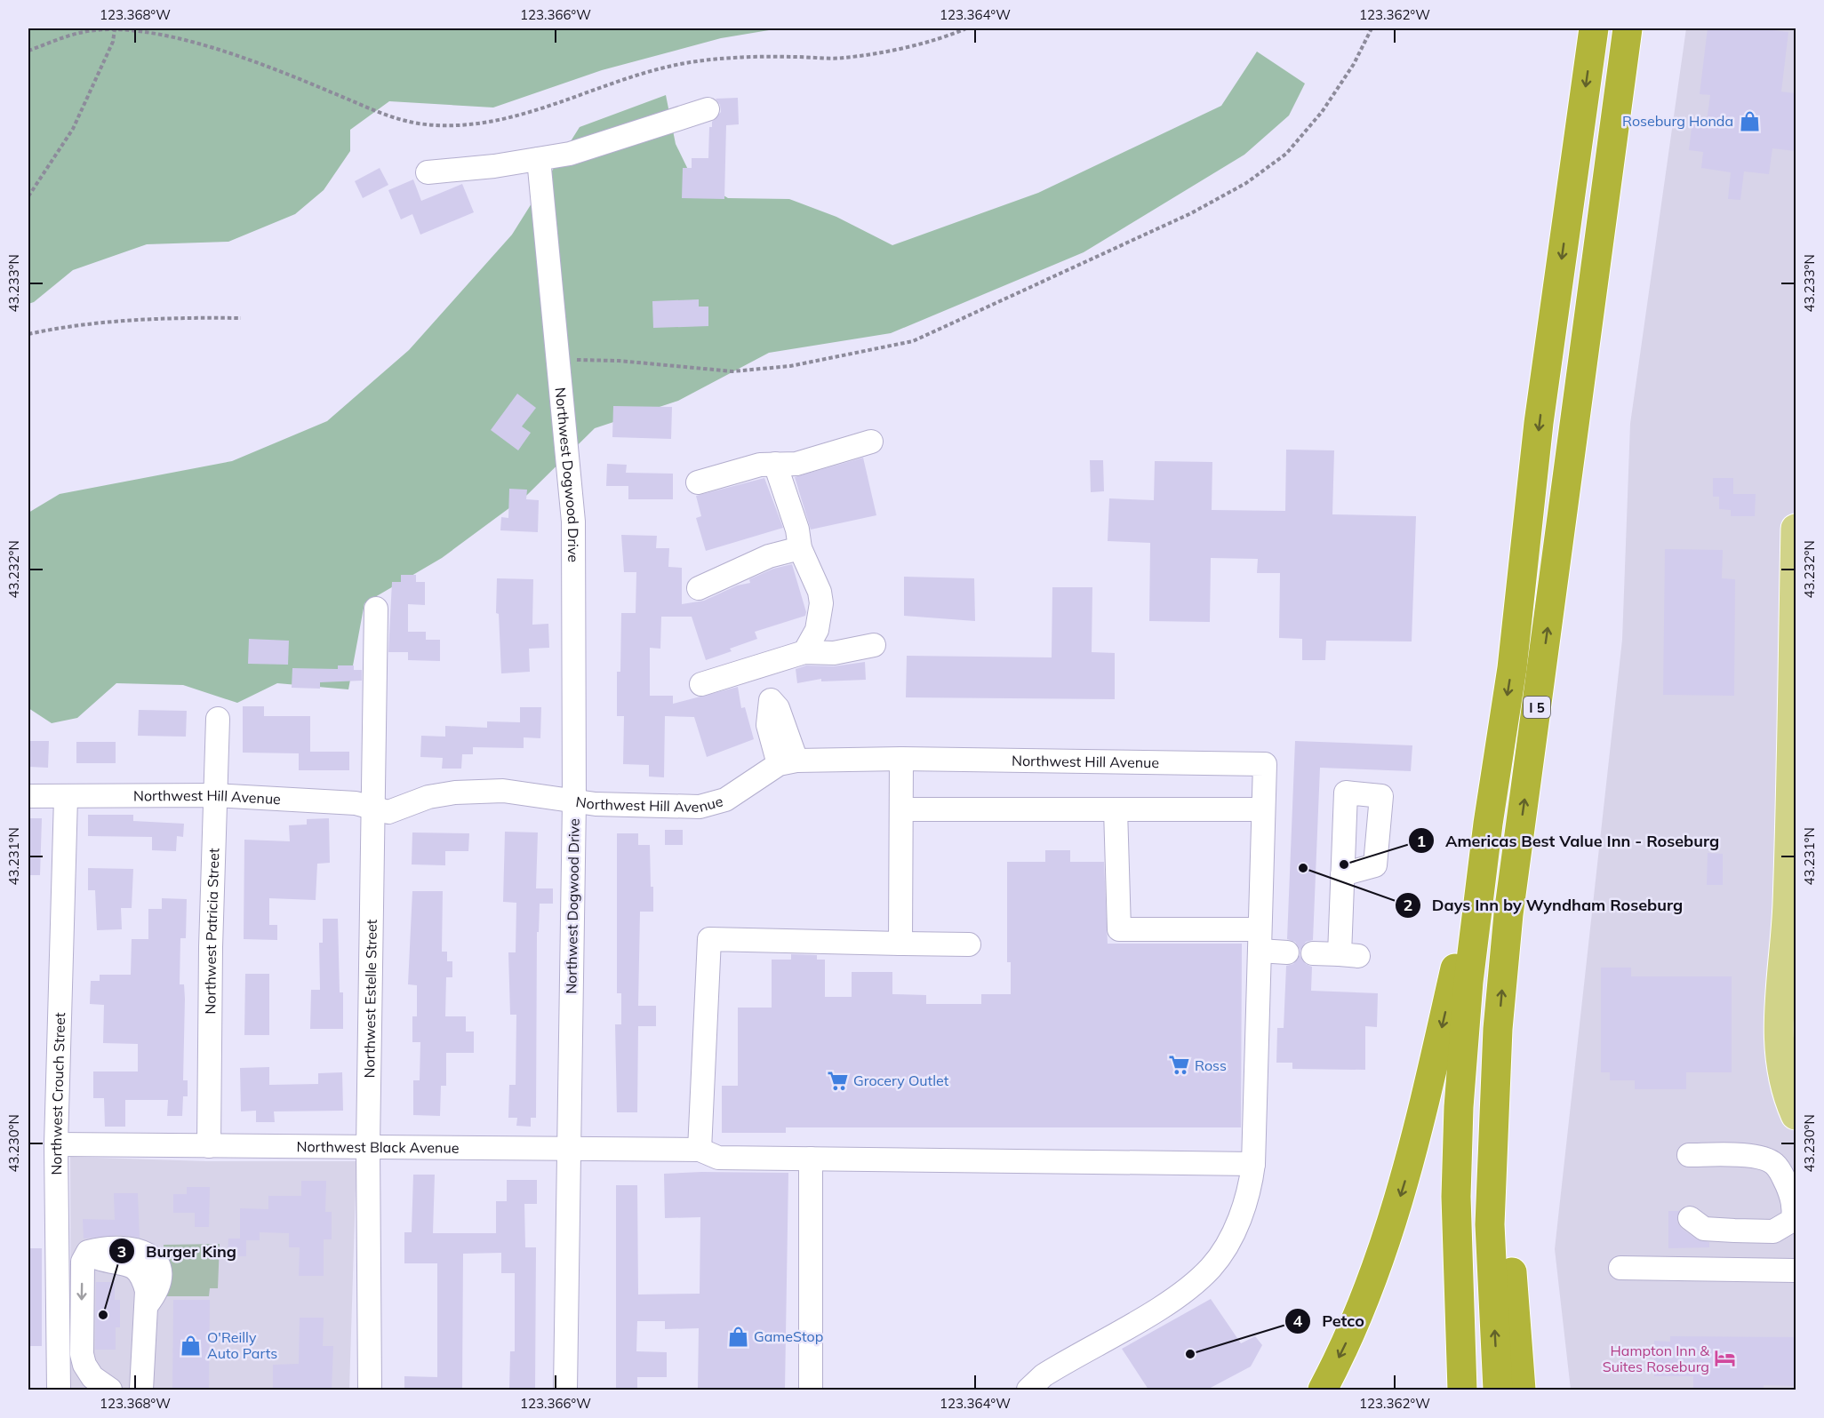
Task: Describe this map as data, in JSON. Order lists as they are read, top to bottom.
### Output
{
  "streets": {
    "highway": ["I 5"],
    "street": [
      "Northwest Dogwood Drive",
      "Northwest Hill Avenue",
      "Northwest Patricia Street",
      "Northwest Estelle Street",
      "Northwest Crouch Street",
      "Northwest Black Avenue"
    ]
  },
  "crossings": [
    ["Northwest Dogwood Drive", "Northwest Hill Avenue"],
    ["Northwest Dogwood Drive", "Northwest Black Avenue"],
    ["Northwest Hill Avenue", "Northwest Patricia Street"],
    ["Northwest Hill Avenue", "Northwest Estelle Street"],
    ["Northwest Hill Avenue", "Northwest Crouch Street"],
    ["Northwest Patricia Street", "Northwest Black Avenue"],
    ["Northwest Estelle Street", "Northwest Black Avenue"],
    ["Northwest Crouch Street", "Northwest Black Avenue"]
  ],
  "places": {
    "shop": ["Roseburg Honda", "GameStop", "O'Reilly Auto Parts"],
    "other": [
      "Americas Best Value Inn - Roseburg",
      "Days Inn by Wyndham Roseburg",
      "Burger King",
      "Petco"
    ],
    "supermarket": ["Ross", "Grocery Outlet"],
    "hotel": ["Hampton Inn & Suites Roseburg"]
  },
  "coordinates": [
    "123.368°W",
    "123.366°W",
    "123.364°W",
    "123.362°W",
    "43.233°N",
    "43.232°N",
    "43.231°N",
    "43.230°N"
  ]
}
